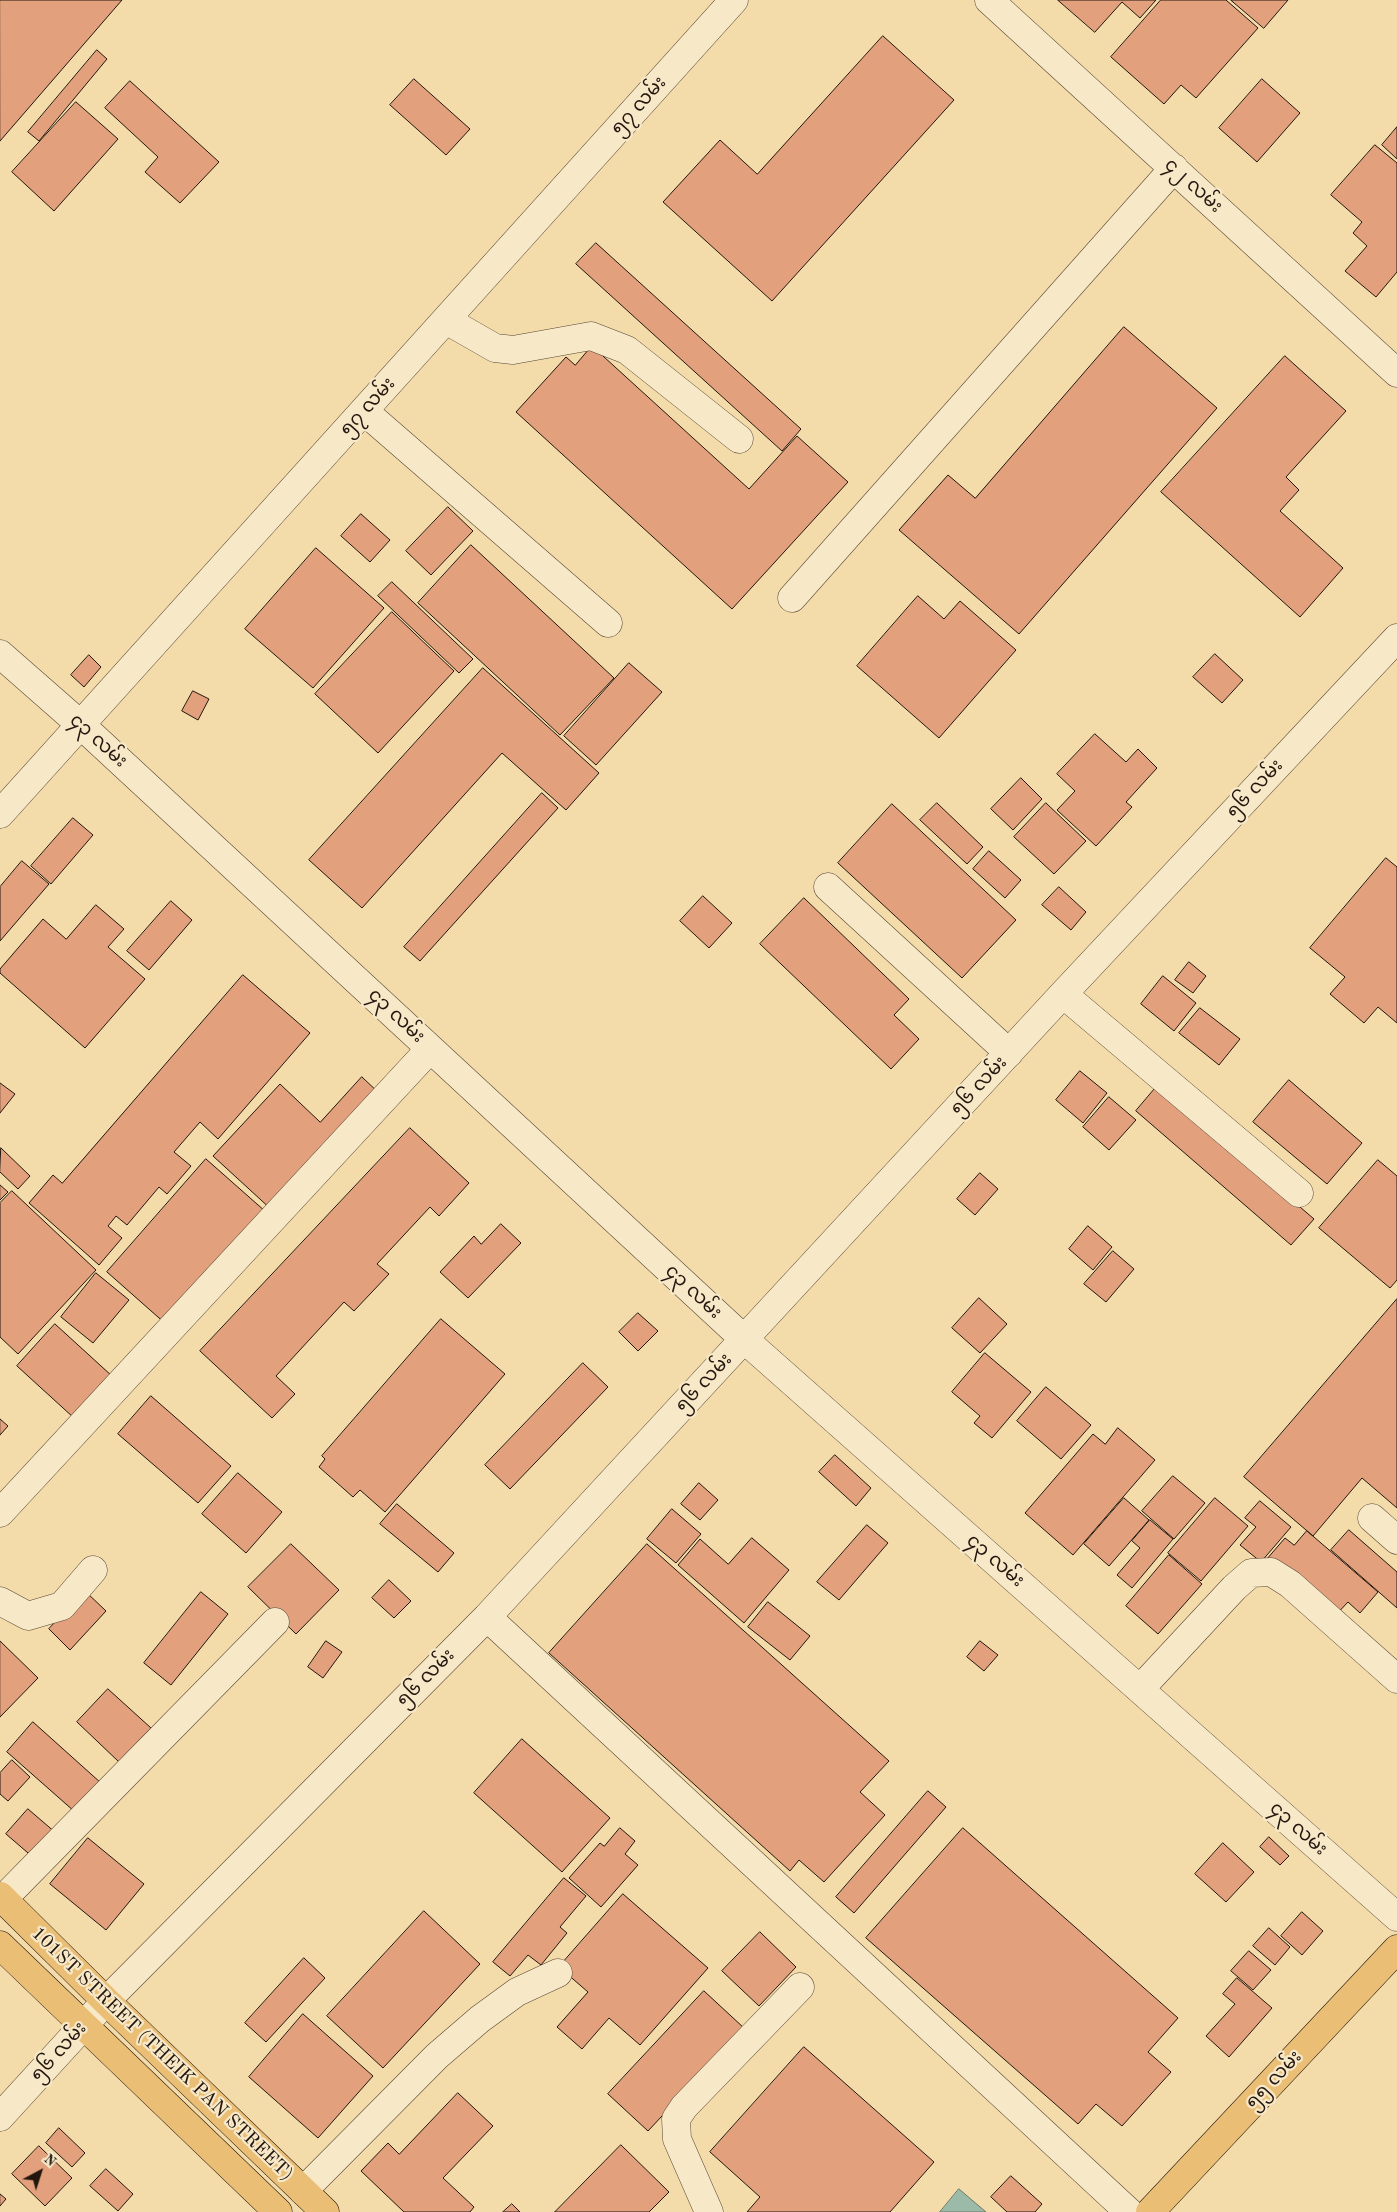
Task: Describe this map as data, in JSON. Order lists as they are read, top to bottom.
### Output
{
  "streets": {
    "main road": ["101ST STREET (THEIK PAN STREET)", "၅၅ လမ်း"],
    "street": [
      "၅၇ လမ်း",
      "၄၂ လမ်း",
      "၄၃ လမ်း",
      "၅၆ လမ်း"
    ]
  },
  "crossings": [
    ["၅၇ လမ်း", "၄၃ လမ်း"],
    ["၄၃ လမ်း", "၅၆ လမ်း"],
    ["၅၆ လမ်း", "101ST STREET (THEIK PAN STREET)"]
  ],
  "north": "top right"
}
